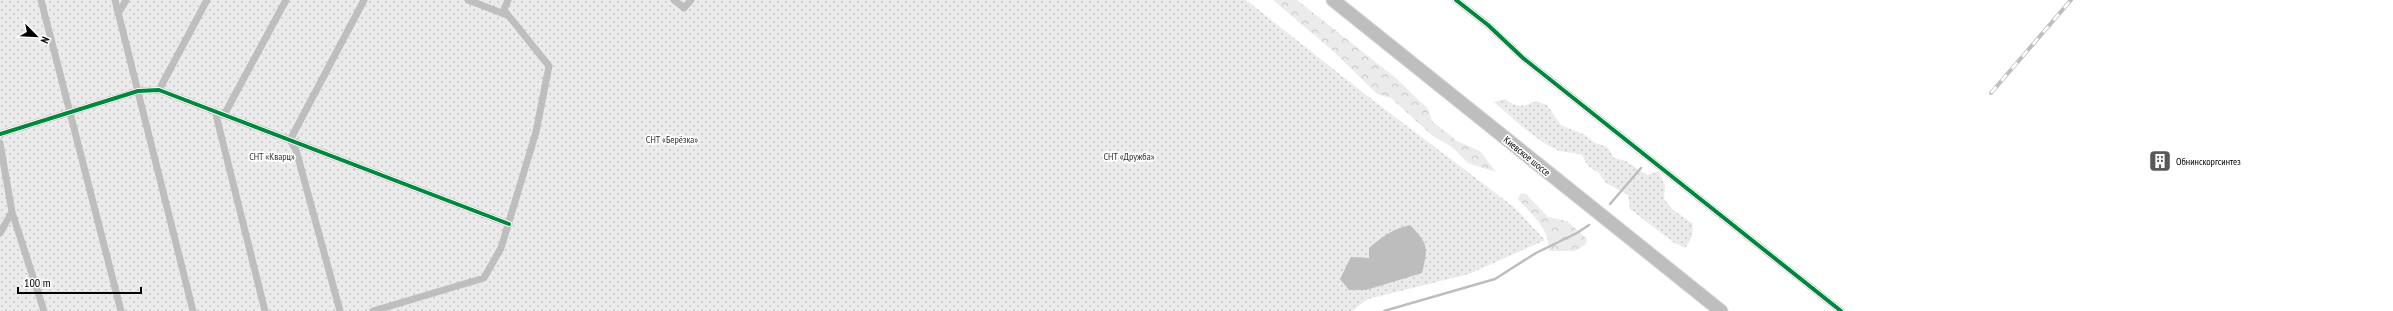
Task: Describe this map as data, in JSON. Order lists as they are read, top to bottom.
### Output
{
  "streets": {
    "highway": ["Киевское шоссе"]
  },
  "parks": ["СНТ «Берёзка»", "СНТ «Кварц»", "СНТ «Дружба»"],
  "places": {
    "building": ["Обнинскоргсинтез"]
  },
  "scale_bar": "100 m",
  "north": "bottom right"
}
